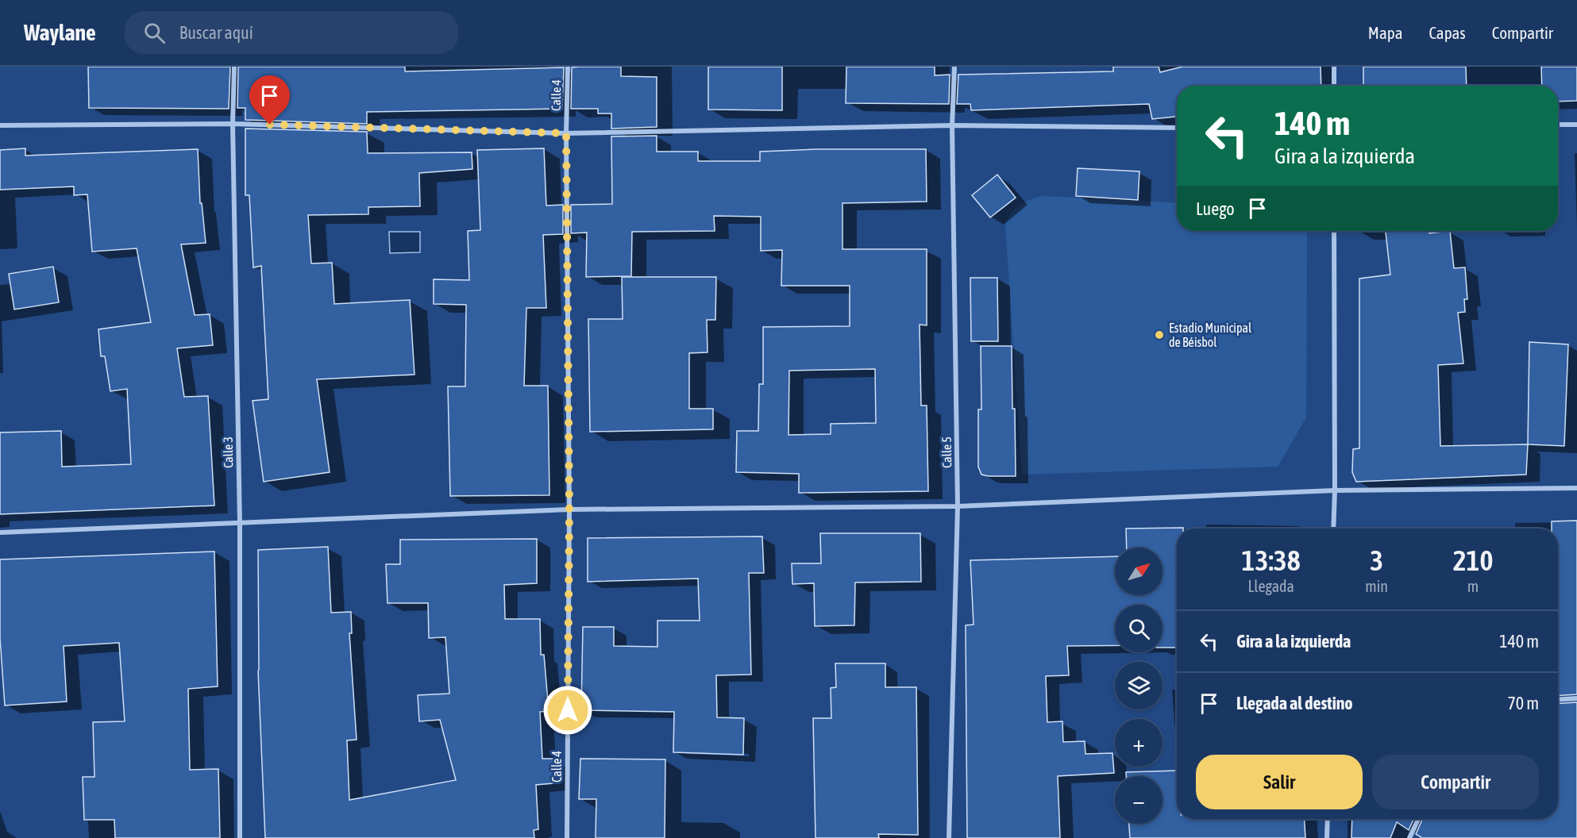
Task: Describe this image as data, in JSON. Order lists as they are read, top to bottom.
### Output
{
  "streets": {
    "street": ["Calle 4", "Calle 3", "Calle 5"]
  },
  "places": ["Estadio Municipal de Béisbol"],
  "north": "top right",
  "page": {
    "header": "Waylane",
    "search": "Buscar aquí",
    "nav": ["Mapa", "Capas", "Compartir"],
    "turn": ["140 m", "Gira a la izquierda"],
    "then": "Luego",
    "eta": [
      "13:38",
      "Llegada",
      "3",
      "min",
      "210",
      "m"
    ],
    "map_buttons": ["+", "−"],
    "list": [
      {
        "name": "Gira a la izquierda",
        "value": "140 m"
      },
      {
        "name": "Llegada al destino",
        "value": "70 m"
      }
    ],
    "buttons": ["Salir", "Compartir"]
  }
}
